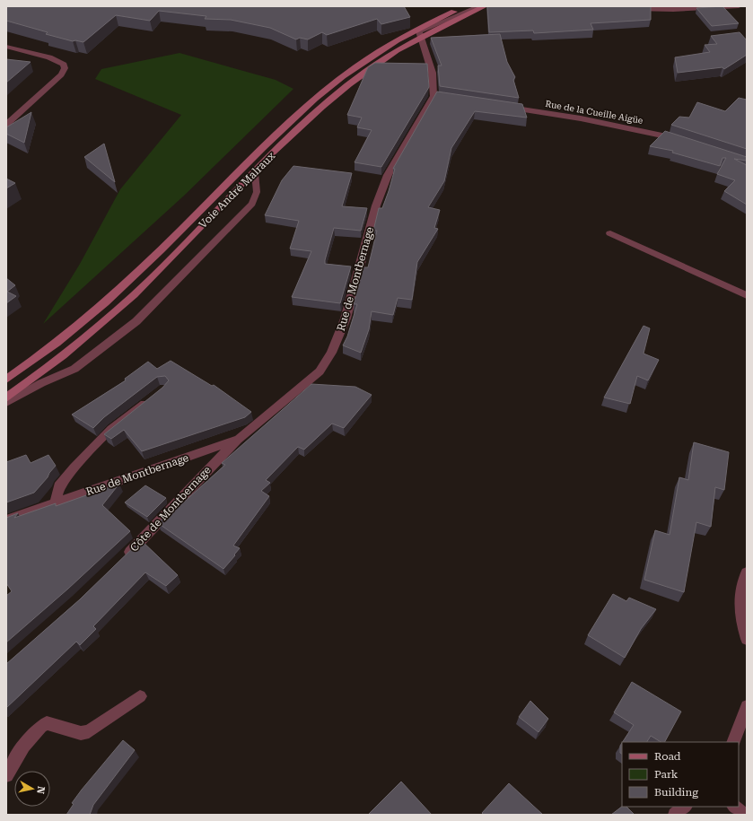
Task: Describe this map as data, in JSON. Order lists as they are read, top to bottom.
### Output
{
  "streets": {
    "main road": ["Voie André Malraux"],
    "street": ["Rue de la Cueille Aigüe", "Rue de Montbernage", "Côte de Montbernage"]
  },
  "crossings": [
    ["Rue de Montbernage", "Côte de Montbernage"]
  ],
  "legend": ["Road", "Park", "Building"],
  "north": "right"
}
